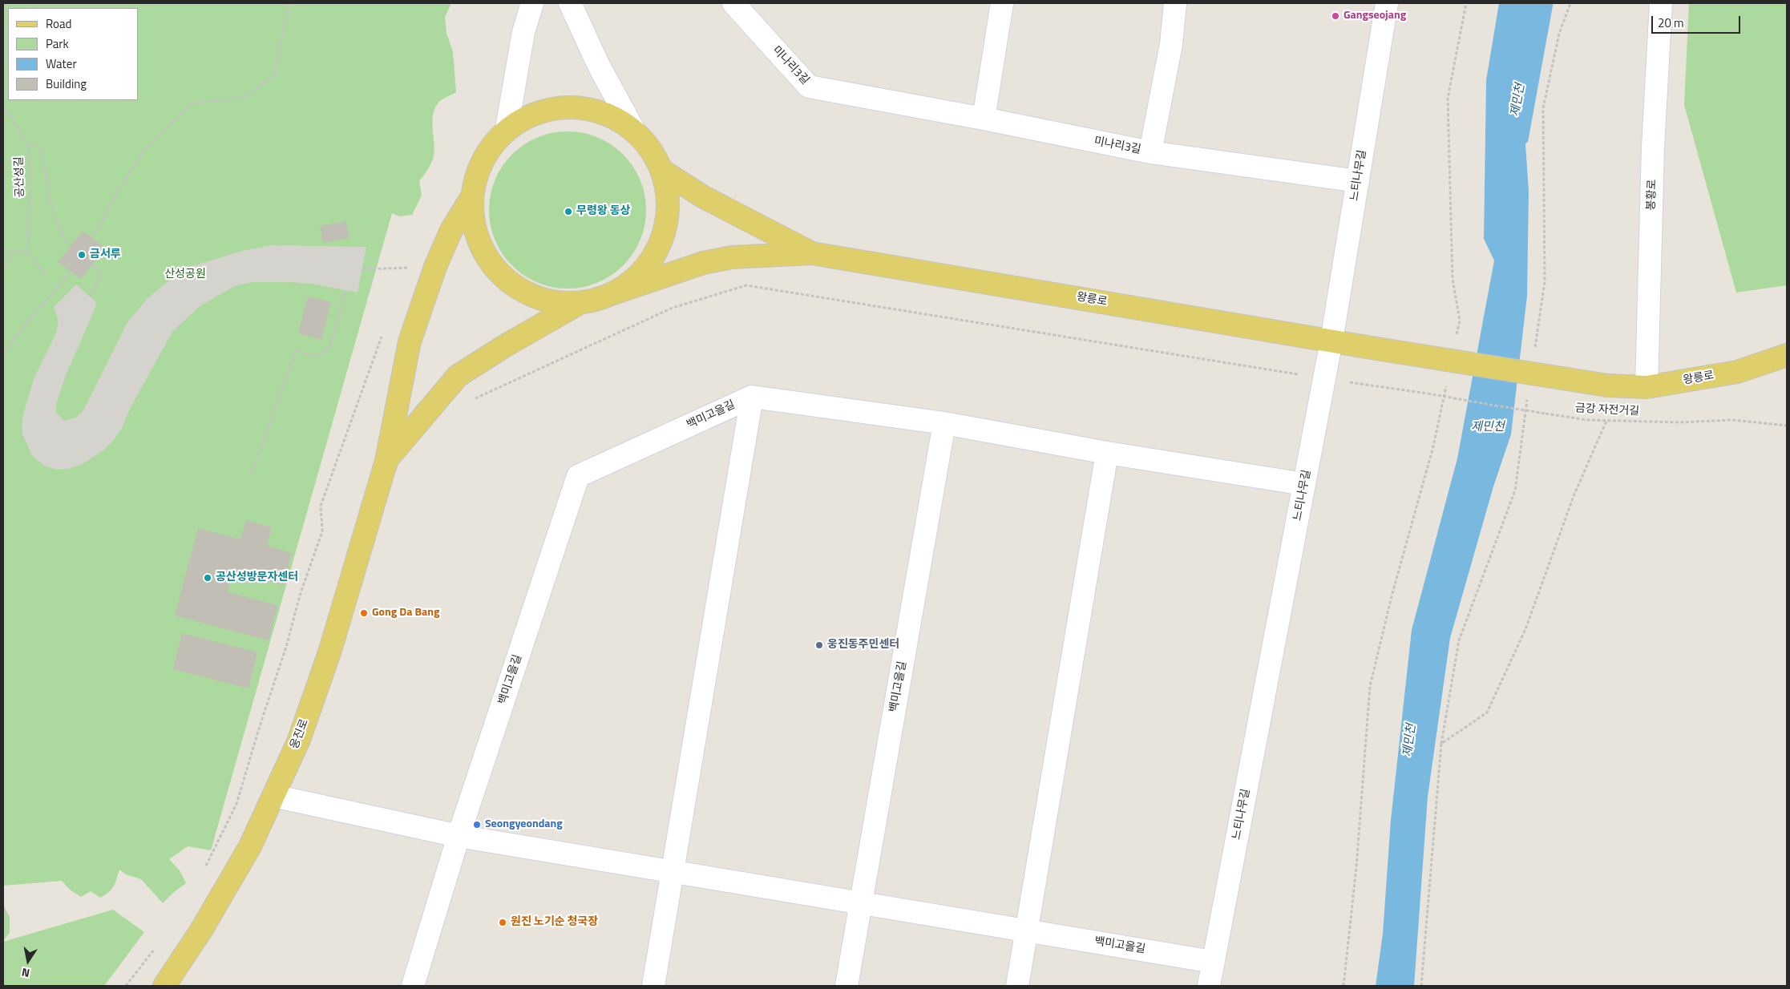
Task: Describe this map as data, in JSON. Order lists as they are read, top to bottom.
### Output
{
  "streets": {
    "main road": ["왕릉로", "웅진로"],
    "street": [
      "미나리3길",
      "느티나무길",
      "봉황로",
      "백미고을길"
    ],
    "path": ["공산성길", "금강 자전거길"]
  },
  "crossings": [
    ["느티나무길", "왕릉로"],
    ["느티나무길", "백미고을길"],
    ["봉황로", "왕릉로"],
    ["백미고을길", "웅진로"]
  ],
  "water": ["제민천"],
  "parks": ["산성공원"],
  "places": [
    "Gangseojang",
    "무령왕 동상",
    "금서루",
    "공산성방문자센터",
    "Gong Da Bang",
    "웅진동주민센터",
    "Seongyeondang",
    "원진 노기순 청국장"
  ],
  "legend": [
    "Road",
    "Park",
    "Water",
    "Building"
  ],
  "scale_bar": "20 m",
  "north": "bottom"
}
